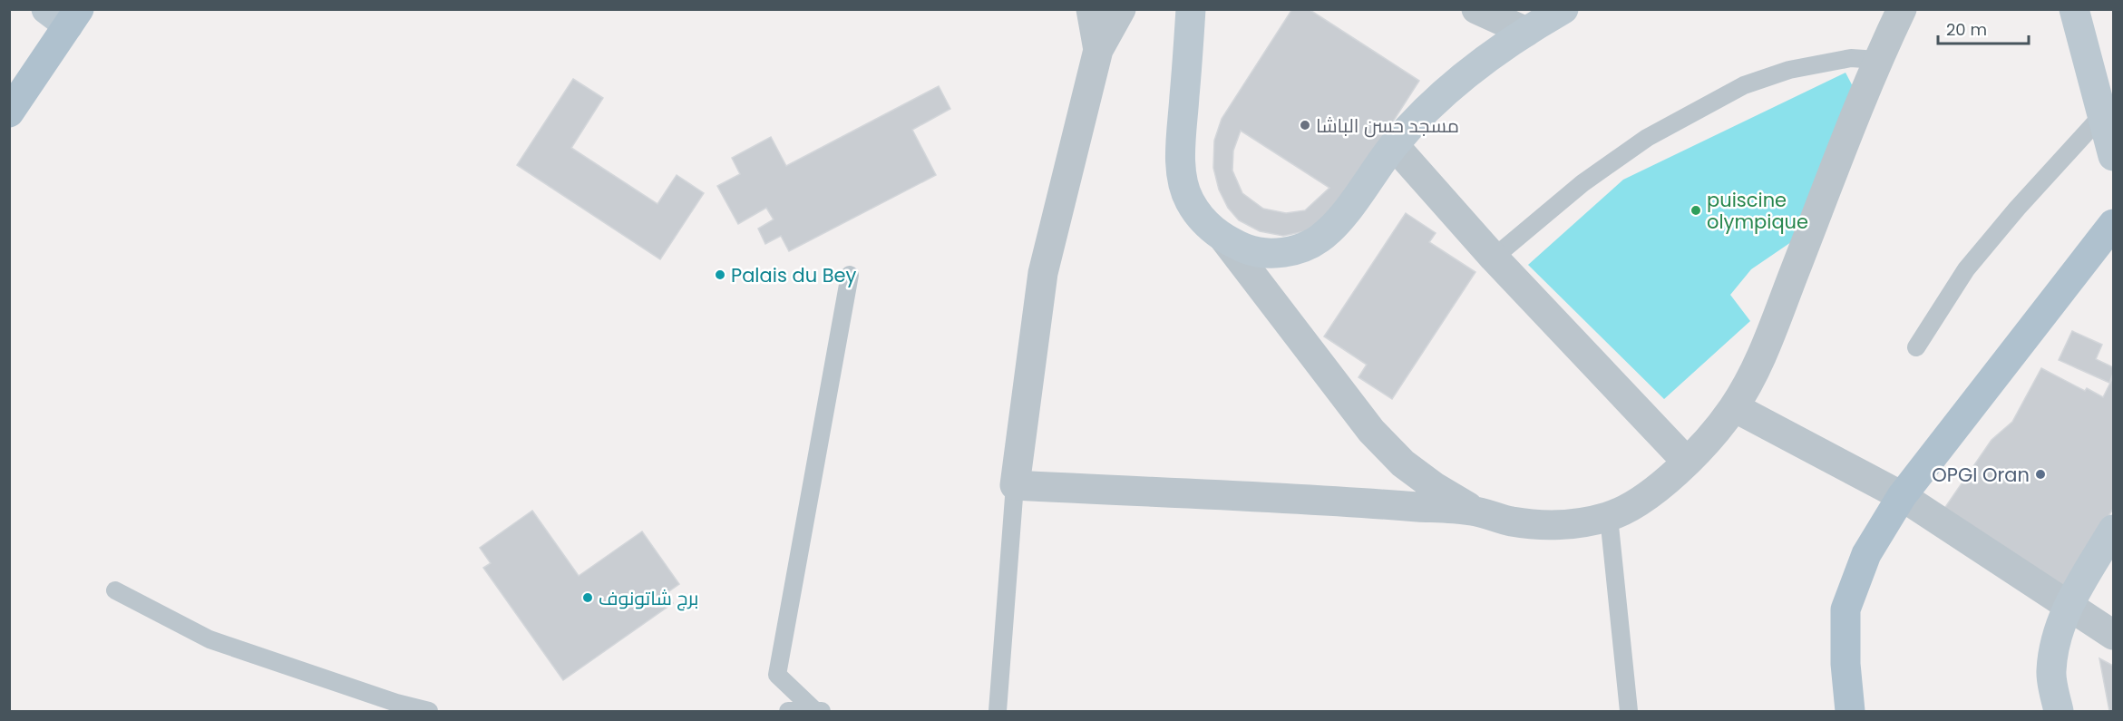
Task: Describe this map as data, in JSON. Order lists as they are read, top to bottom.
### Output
{
  "places": [
    "مسجد حسن الباشا",
    "puiscine olympique",
    "Palais du Bey",
    "OPGI Oran",
    "برج شاتونوف"
  ],
  "scale_bar": "20 m"
}
